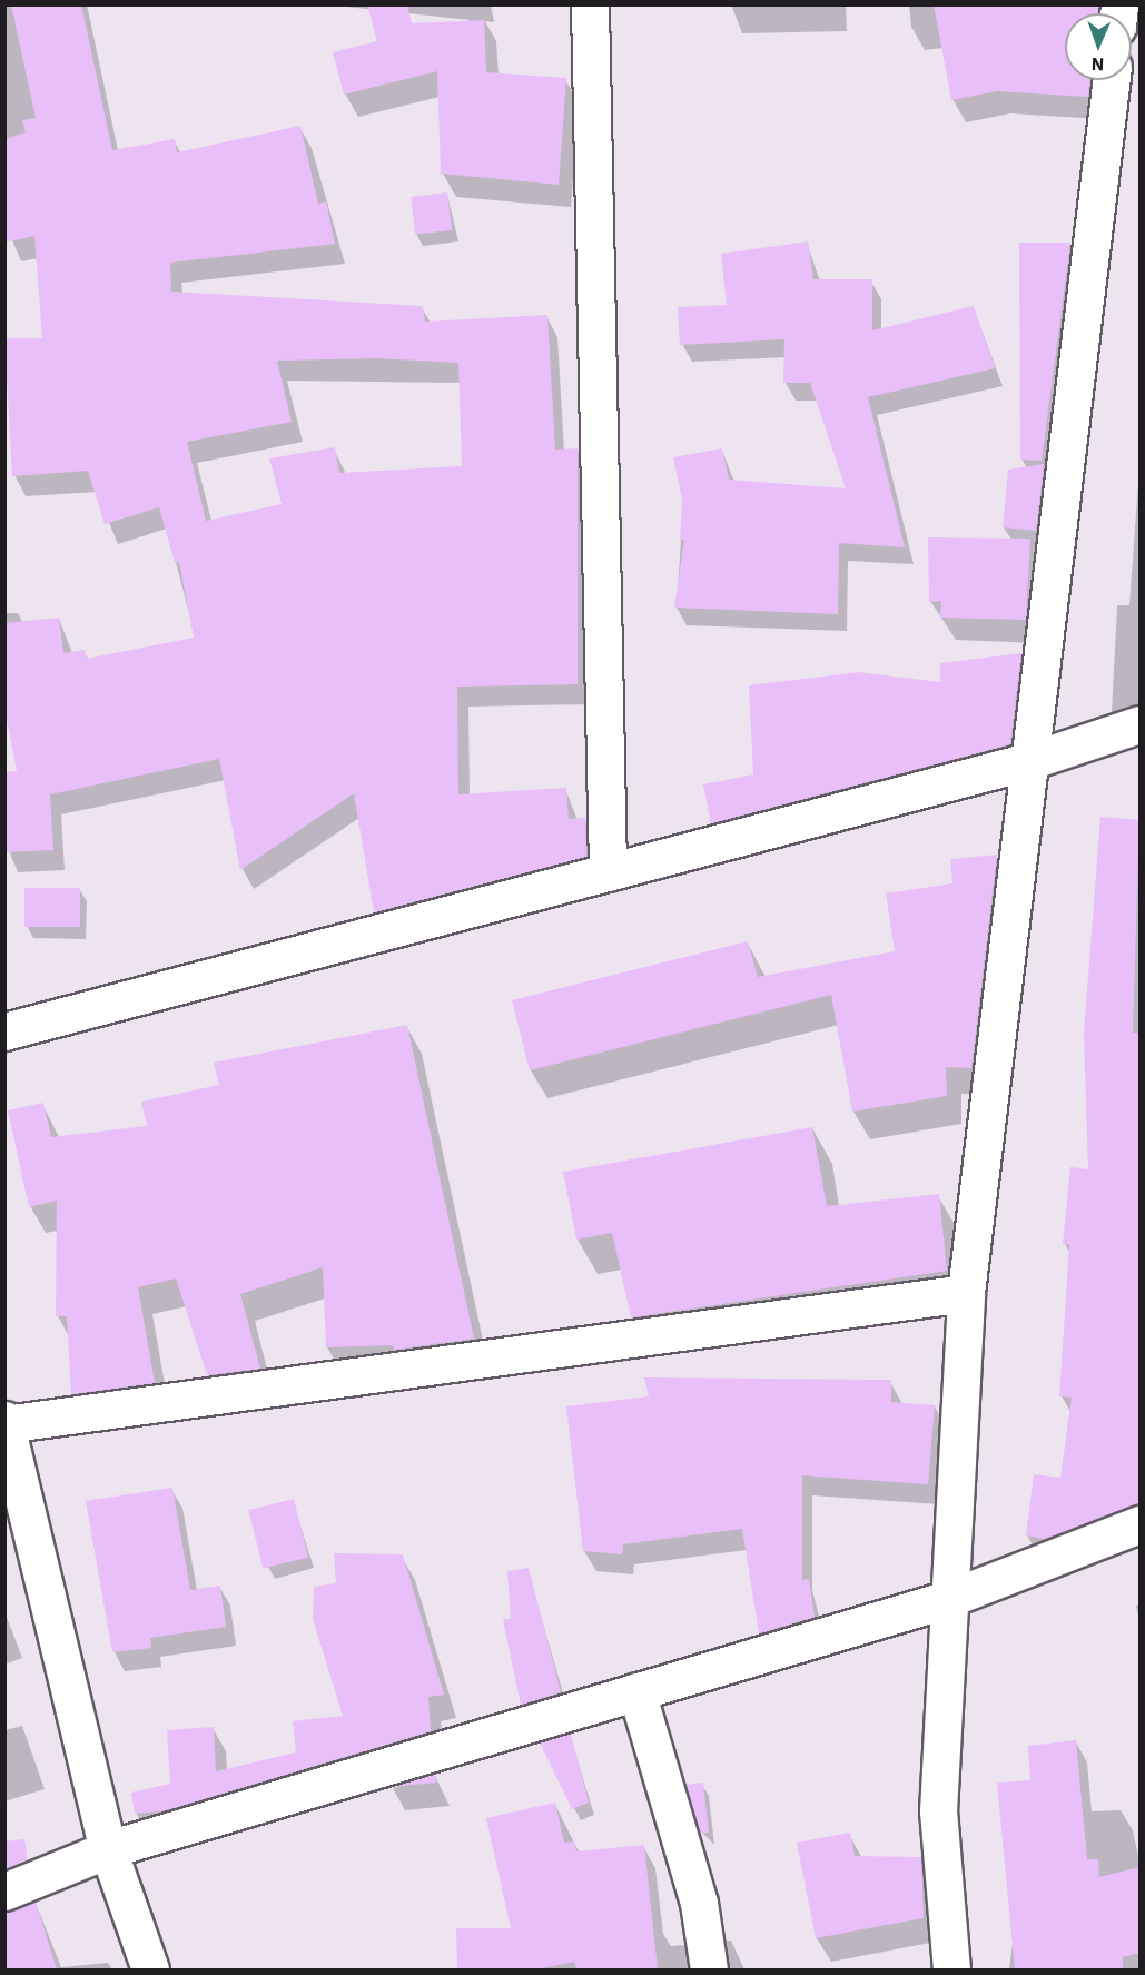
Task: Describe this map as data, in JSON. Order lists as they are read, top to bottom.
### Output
{
  "north": "bottom"
}
